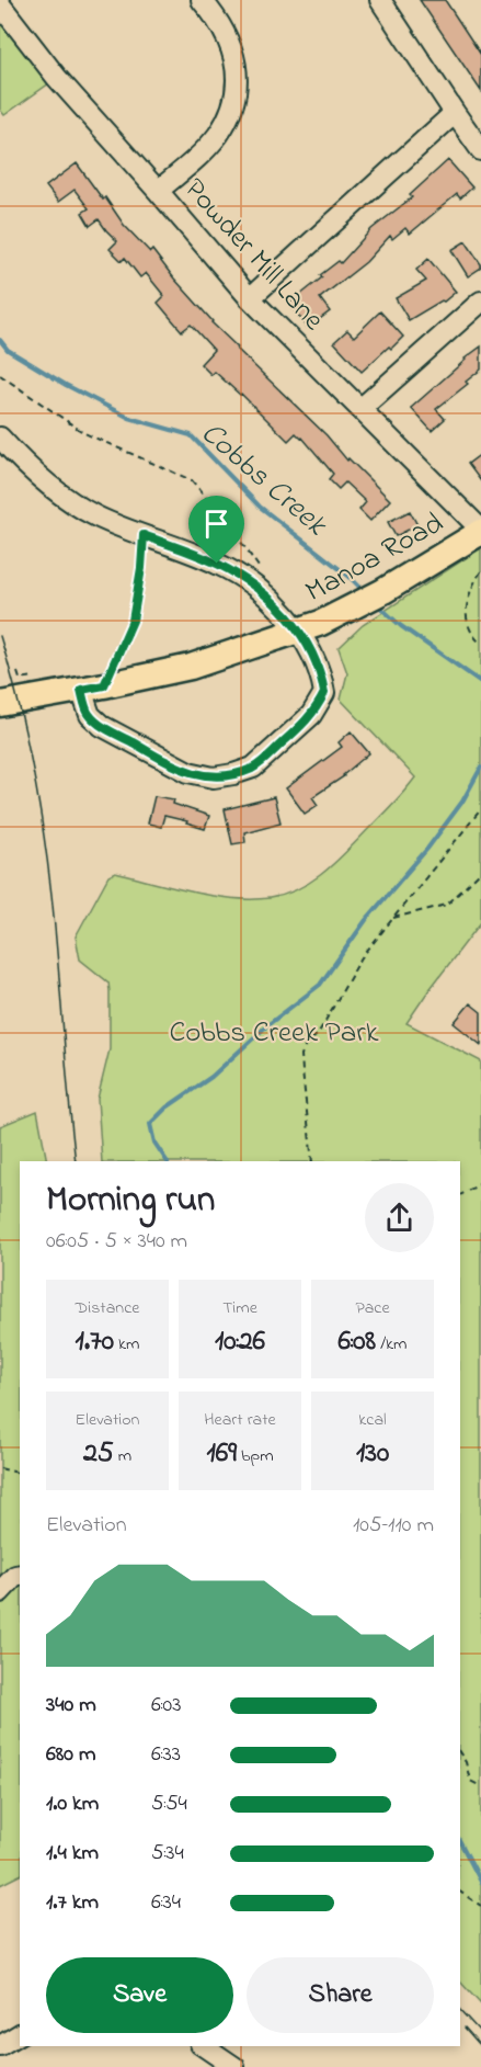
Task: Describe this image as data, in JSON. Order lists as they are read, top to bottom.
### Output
{
  "streets": {
    "main road": ["Manoa Road"],
    "street": ["Powder Mill Lane"]
  },
  "crossings": [
    ["Powder Mill Lane", "Manoa Road"]
  ],
  "water": ["Cobbs Creek"],
  "parks": ["Cobbs Creek Park"],
  "page": {
    "heading": ["Morning run", "06:05 · 5 × 340 m"],
    "stats": [
      ["Distance", "1.70 km"],
      ["Time", "10:26"],
      ["Pace", "6:08 /km"],
      ["Elevation", "25 m"],
      ["Heart rate", "169 bpm"],
      ["kcal", "130"]
    ],
    "chart": ["Elevation", "105–110 m"],
    "list": [
      {
        "name": "340 m",
        "note": "6:03"
      },
      {
        "name": "680 m",
        "note": "6:33"
      },
      {
        "name": "1.0 km",
        "note": "5:54"
      },
      {
        "name": "1.4 km",
        "note": "5:34"
      },
      {
        "name": "1.7 km",
        "note": "6:34"
      }
    ],
    "buttons": ["Save", "Share"]
  }
}
